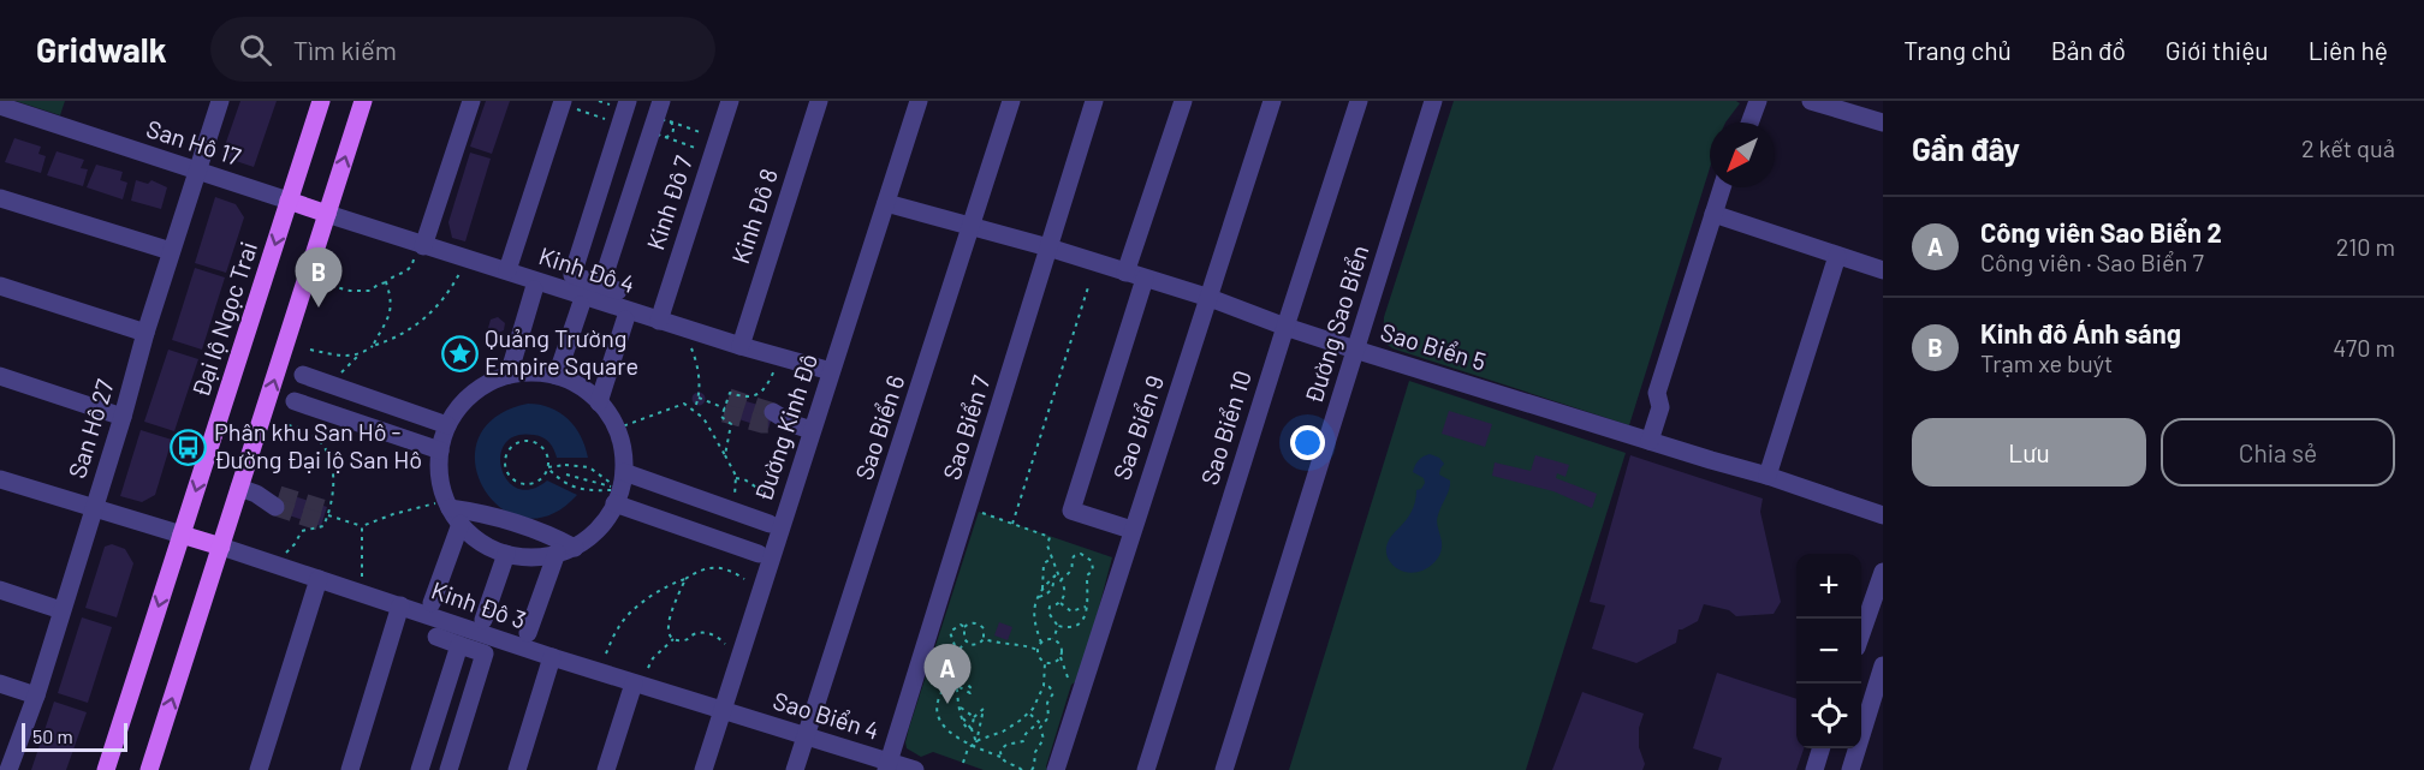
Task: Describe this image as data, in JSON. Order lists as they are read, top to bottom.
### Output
{
  "streets": {
    "main road": ["Đại lộ Ngọc Trai"],
    "street": [
      "San Hô 17",
      "Kinh Đô 7",
      "Kinh Đô 8",
      "Kinh Đô 4",
      "Đường Sao Biển",
      "Sao Biển 5",
      "Đường Kinh Đô",
      "Sao Biển 6",
      "Sao Biển 7",
      "Sao Biển 9",
      "Sao Biển 10",
      "San Hô 27",
      "Kinh Đô 3",
      "Sao Biển 4"
    ]
  },
  "crossings": [
    ["San Hô 17", "Đại lộ Ngọc Trai"],
    ["San Hô 17", "San Hô 27"],
    ["Kinh Đô 7", "Kinh Đô 4"],
    ["Kinh Đô 8", "Kinh Đô 4"],
    ["Kinh Đô 4", "Đường Kinh Đô"],
    ["Đường Sao Biển", "Sao Biển 5"],
    ["Sao Biển 5", "Đường Kinh Đô"],
    ["Sao Biển 5", "Sao Biển 6"],
    ["Sao Biển 5", "Sao Biển 7"],
    ["Sao Biển 5", "Sao Biển 9"],
    ["Sao Biển 5", "Sao Biển 10"],
    ["Đường Kinh Đô", "Kinh Đô 3"],
    ["Đường Kinh Đô", "Sao Biển 4"],
    ["Sao Biển 6", "Sao Biển 4"],
    ["Sao Biển 7", "Sao Biển 4"],
    ["Kinh Đô 3", "Sao Biển 4"]
  ],
  "places": {
    "place": ["Quảng Trường Empire Square"],
    "bus stop": ["Phân khu San Hô - Đường Đại lộ San Hô"]
  },
  "scale_bar": "50 m",
  "north": "bottom left",
  "page": {
    "header": "Gridwalk",
    "search": "Tìm kiếm",
    "nav": [
      "Trang chủ",
      "Bản đồ",
      "Giới thiệu",
      "Liên hệ"
    ],
    "heading": ["Gần đây", "2 kết quả"],
    "list": [
      {
        "mark": "A",
        "name": "Công viên Sao Biển 2",
        "note": "Công viên · Sao Biển 7",
        "value": "210 m"
      },
      {
        "mark": "B",
        "name": "Kinh đô Ánh sáng",
        "note": "Trạm xe buýt",
        "value": "470 m"
      }
    ],
    "pins": ["B", "A"],
    "buttons": ["Lưu", "Chia sẻ"],
    "map_buttons": ["+", "−"],
    "scale": "50 m"
  }
}
